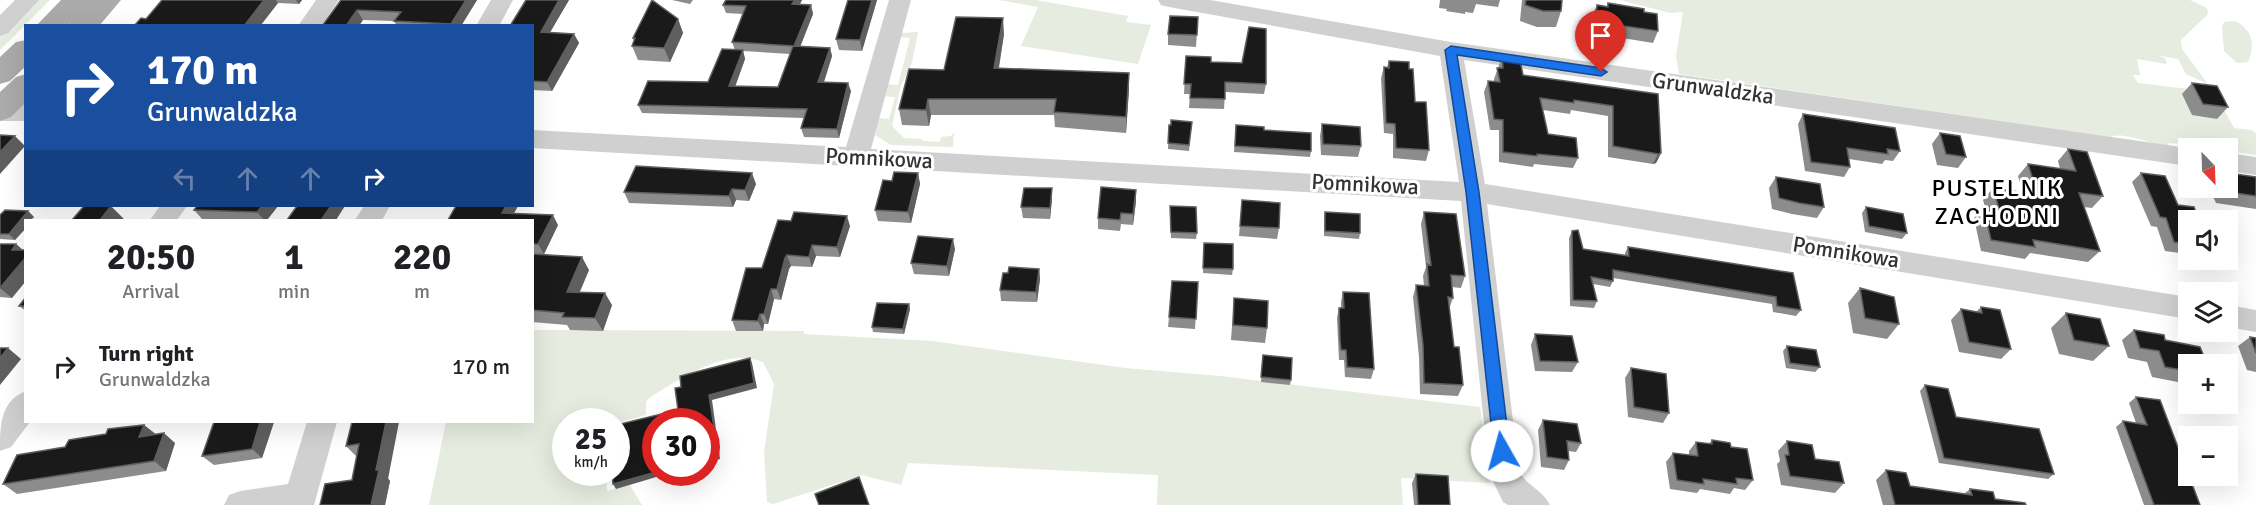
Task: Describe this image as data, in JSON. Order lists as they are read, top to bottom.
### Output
{
  "streets": {
    "street": ["Grunwaldzka", "Pomnikowa"]
  },
  "districts": ["PUSTELNIK ZACHODNI"],
  "north": "bottom right",
  "page": {
    "turn": ["170 m", "Grunwaldzka"],
    "map_buttons": ["+", "−"],
    "eta": [
      "20:50",
      "Arrival",
      "1",
      "min",
      "220",
      "m"
    ],
    "list": [
      {
        "name": "Turn right",
        "note": "Grunwaldzka",
        "value": "170 m"
      }
    ],
    "speed": "25 km/h",
    "limit": "30"
  }
}
